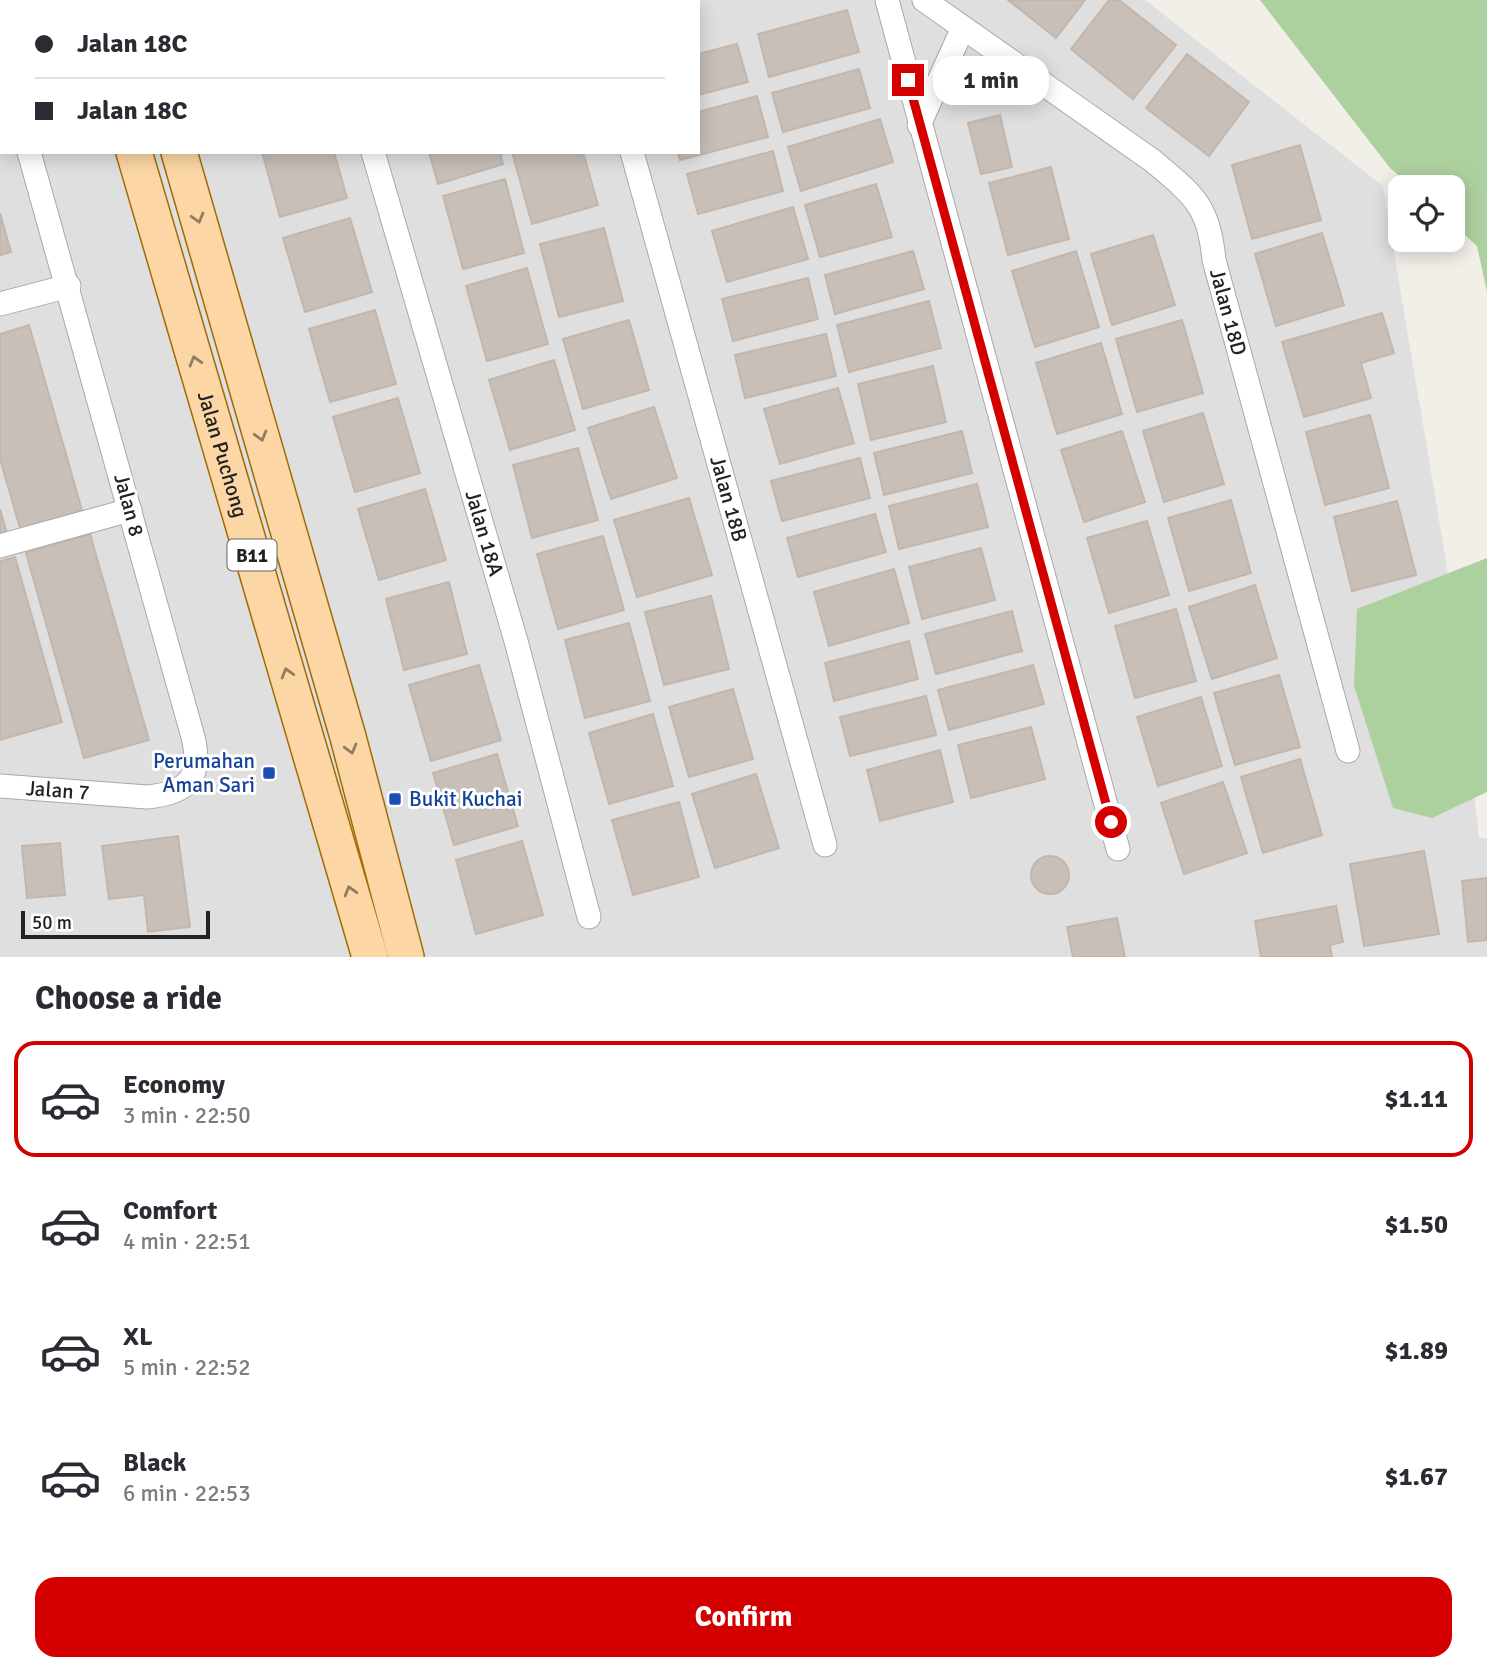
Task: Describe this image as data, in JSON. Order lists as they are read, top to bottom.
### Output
{
  "streets": {
    "main road": ["Jalan Puchong", "B11"],
    "street": [
      "Jalan 18D",
      "Jalan 18B",
      "Jalan 8",
      "Jalan 18A",
      "Jalan 7"
    ]
  },
  "crossings": [
    ["Jalan 8", "Jalan 7"]
  ],
  "places": {
    "transit": ["Perumahan Aman Sari", "Bukit Kuchai"]
  },
  "scale_bar": "50 m",
  "page": {
    "banner": ["Jalan 18C", "Jalan 18C"],
    "bubble": "1 min",
    "scale": "50 m",
    "heading": "Choose a ride",
    "list": [
      {
        "name": "Economy",
        "note": "3 min · 22:50",
        "value": "$1.11"
      },
      {
        "name": "Comfort",
        "note": "4 min · 22:51",
        "value": "$1.50"
      },
      {
        "name": "XL",
        "note": "5 min · 22:52",
        "value": "$1.89"
      },
      {
        "name": "Black",
        "note": "6 min · 22:53",
        "value": "$1.67"
      }
    ],
    "buttons": "Confirm"
  }
}
